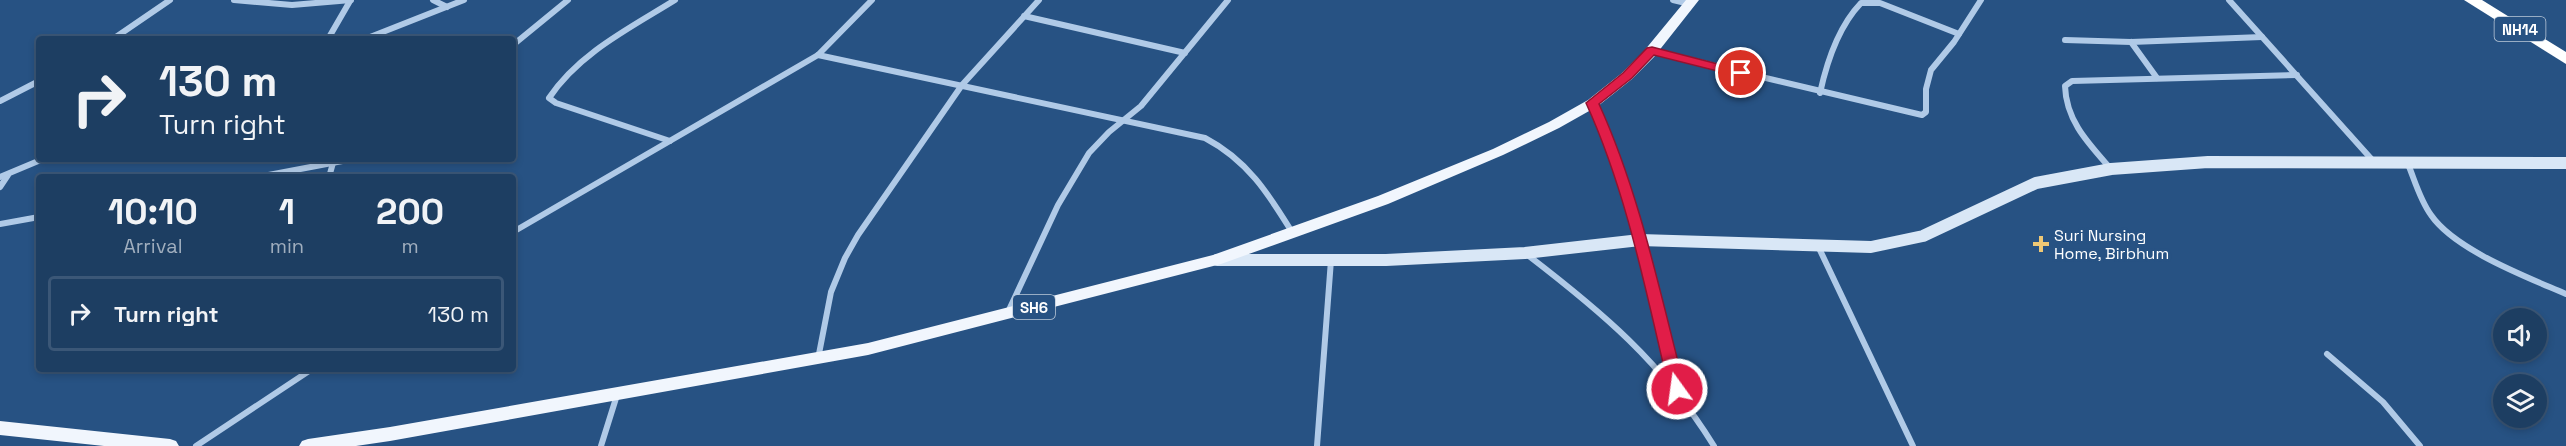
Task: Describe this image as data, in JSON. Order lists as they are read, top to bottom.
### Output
{
  "streets": {
    "highway": ["NH14"],
    "main road": ["SH6"]
  },
  "places": {
    "health": ["Suri Nursing Home, Birbhum"]
  },
  "page": {
    "turn": ["130 m", "Turn right"],
    "eta": [
      "10:10",
      "Arrival",
      "1",
      "min",
      "200",
      "m"
    ],
    "list": [
      {
        "name": "Turn right",
        "value": "130 m"
      }
    ]
  }
}
